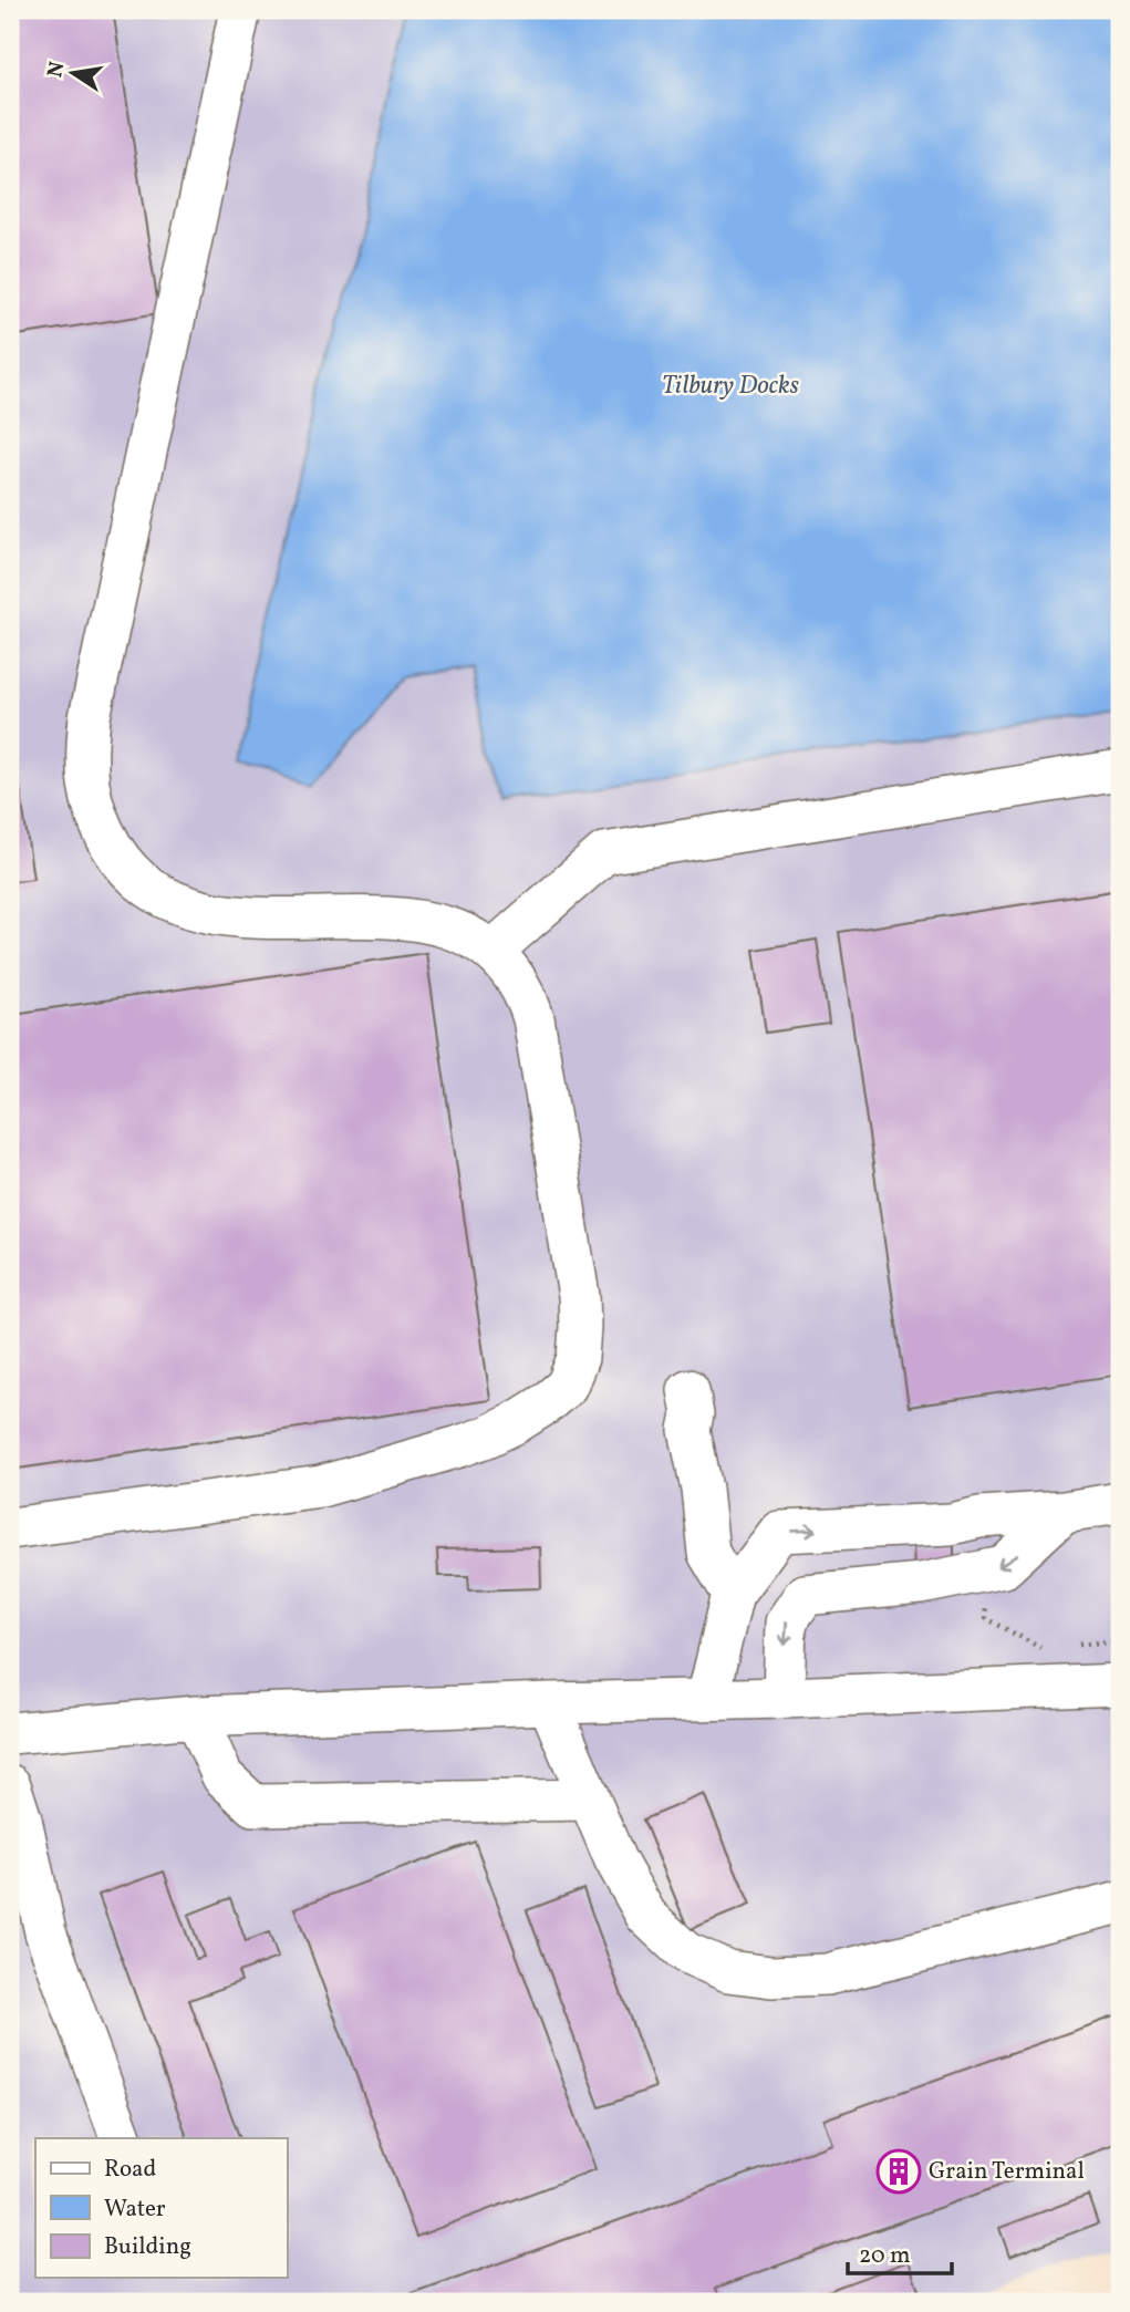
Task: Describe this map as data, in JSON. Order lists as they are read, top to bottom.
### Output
{
  "water": ["Tilbury Docks"],
  "places": {
    "building": ["Grain Terminal"]
  },
  "legend": ["Road", "Water", "Building"],
  "scale_bar": "20 m",
  "north": "left"
}
